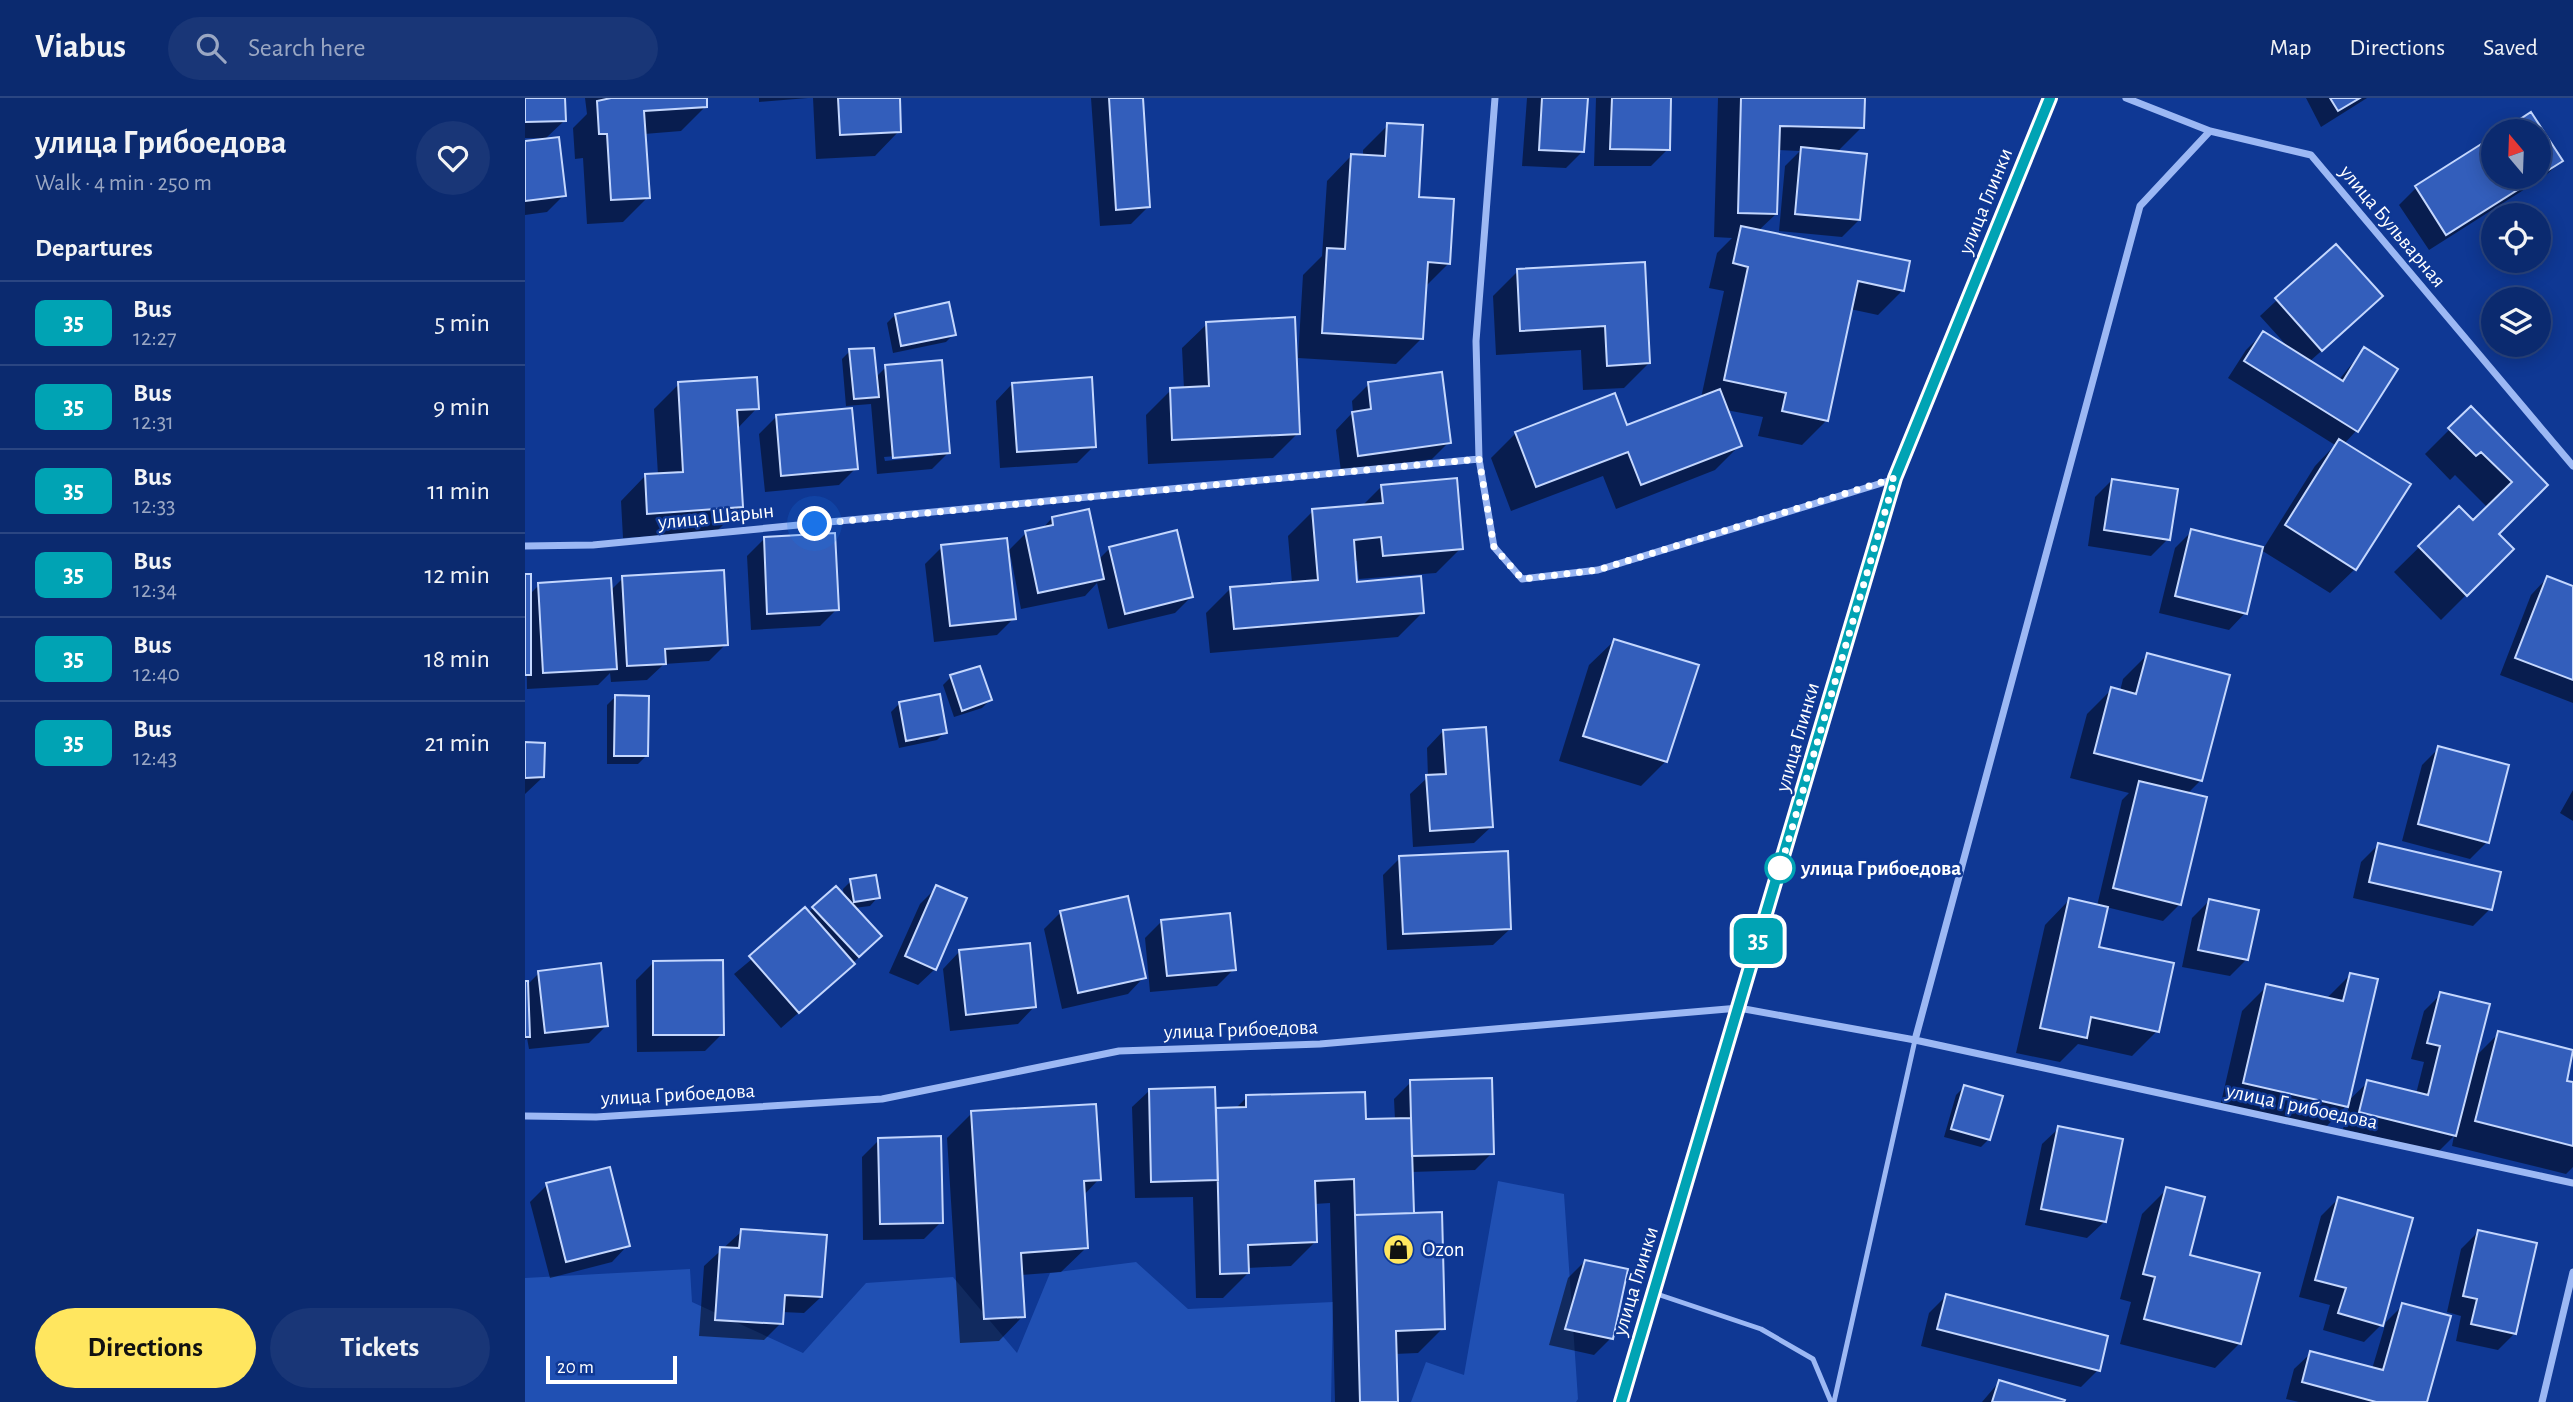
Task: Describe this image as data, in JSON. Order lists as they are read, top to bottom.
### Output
{
  "streets": {
    "main road": ["улица Глинки"],
    "street": ["улица Бульварная", "улица Шарын", "улица Грибоедова"]
  },
  "crossings": [
    ["улица Глинки", "улица Грибоедова"]
  ],
  "places": {
    "other": ["улица Грибоедова"],
    "shop": ["Ozon"]
  },
  "lines": ["bus line 35"],
  "scale_bar": "20 m",
  "north": "top",
  "page": {
    "header": "Viabus",
    "search": "Search here",
    "nav": ["Map", "Directions", "Saved"],
    "heading": [
      ["улица Грибоедова", "Walk · 4 min · 250 m"],
      "Departures"
    ],
    "on_map": "35",
    "list": [
      {
        "mark": "35",
        "name": "Bus",
        "note": "12:27",
        "value": "5 min"
      },
      {
        "mark": "35",
        "name": "Bus",
        "note": "12:31",
        "value": "9 min"
      },
      {
        "mark": "35",
        "name": "Bus",
        "note": "12:33",
        "value": "11 min"
      },
      {
        "mark": "35",
        "name": "Bus",
        "note": "12:34",
        "value": "12 min"
      },
      {
        "mark": "35",
        "name": "Bus",
        "note": "12:40",
        "value": "18 min"
      },
      {
        "mark": "35",
        "name": "Bus",
        "note": "12:43",
        "value": "21 min"
      }
    ],
    "buttons": ["Directions", "Tickets"],
    "scale": "20 m"
  }
}
